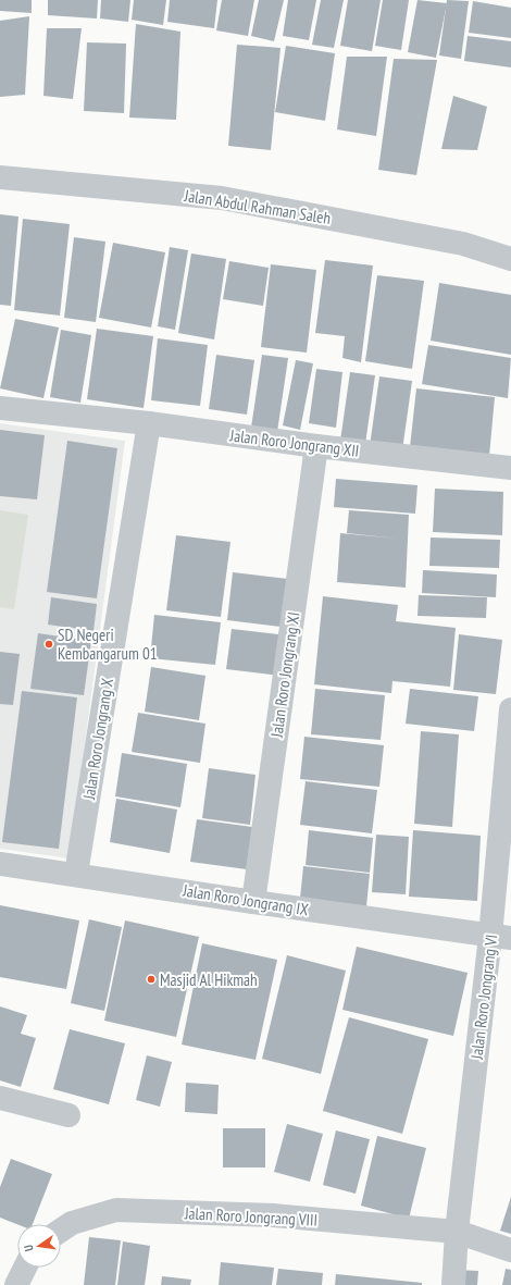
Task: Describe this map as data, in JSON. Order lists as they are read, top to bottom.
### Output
{
  "streets": {
    "street": [
      "Jalan Abdul Rahman Saleh",
      "Jalan Roro Jongrang XII",
      "Jalan Roro Jongrang XI",
      "Jalan Roro Jongrang X",
      "Jalan Roro Jongrang IX",
      "Jalan Roro Jongrang VI",
      "Jalan Roro Jongrang VIII"
    ]
  },
  "crossings": [
    ["Jalan Roro Jongrang XII", "Jalan Roro Jongrang XI"],
    ["Jalan Roro Jongrang XII", "Jalan Roro Jongrang X"],
    ["Jalan Roro Jongrang XI", "Jalan Roro Jongrang IX"],
    ["Jalan Roro Jongrang X", "Jalan Roro Jongrang IX"],
    ["Jalan Roro Jongrang IX", "Jalan Roro Jongrang VI"],
    ["Jalan Roro Jongrang VI", "Jalan Roro Jongrang VIII"]
  ],
  "places": ["SD Negeri Kembangarum 01", "Masjid Al Hikmah"],
  "north": "left"
}
